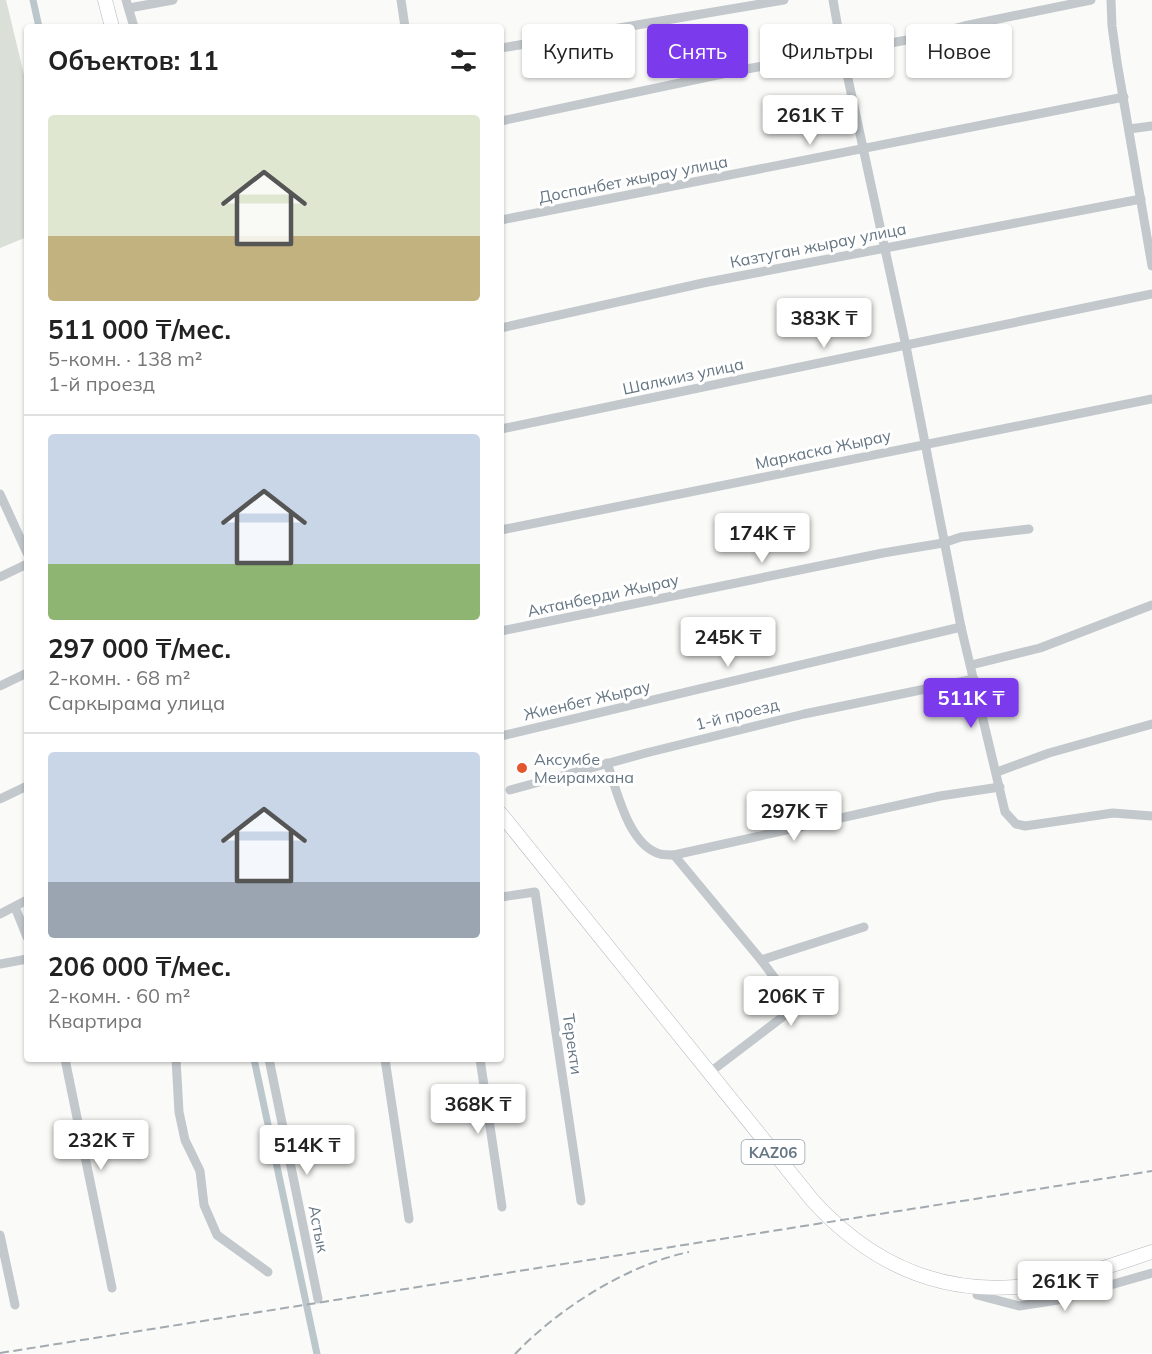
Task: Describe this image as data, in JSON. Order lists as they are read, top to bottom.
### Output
{
  "streets": {
    "highway": ["KАZ06"],
    "street": [
      "Доспанбет жырау улица",
      "Казтуган жырау улица",
      "Шалкииз улица",
      "Маркаска Жырау",
      "Актанберди Жырау",
      "Жиенбет Жырау",
      "1-й проезд",
      "Теректи",
      "Астык"
    ]
  },
  "places": ["Аксумбе Меирамхана"],
  "page": {
    "chip": [
      "Купить",
      "Снять",
      "Фильтры",
      "Новое"
    ],
    "heading": "Объектов: 11",
    "price": [
      "261K ₸",
      "383K ₸",
      "174K ₸",
      "245K ₸",
      "511K ₸",
      "297K ₸",
      "206K ₸",
      "368K ₸",
      "232K ₸",
      "514K ₸",
      "261K ₸"
    ],
    "list": [
      {
        "name": "511 000 ₸/мес.",
        "note": "5-комн. · 138 m² · 1-й проезд"
      },
      {
        "name": "297 000 ₸/мес.",
        "note": "2-комн. · 68 m² · Саркырама улица"
      },
      {
        "name": "206 000 ₸/мес.",
        "note": "2-комн. · 60 m² · Квартира"
      }
    ]
  }
}
